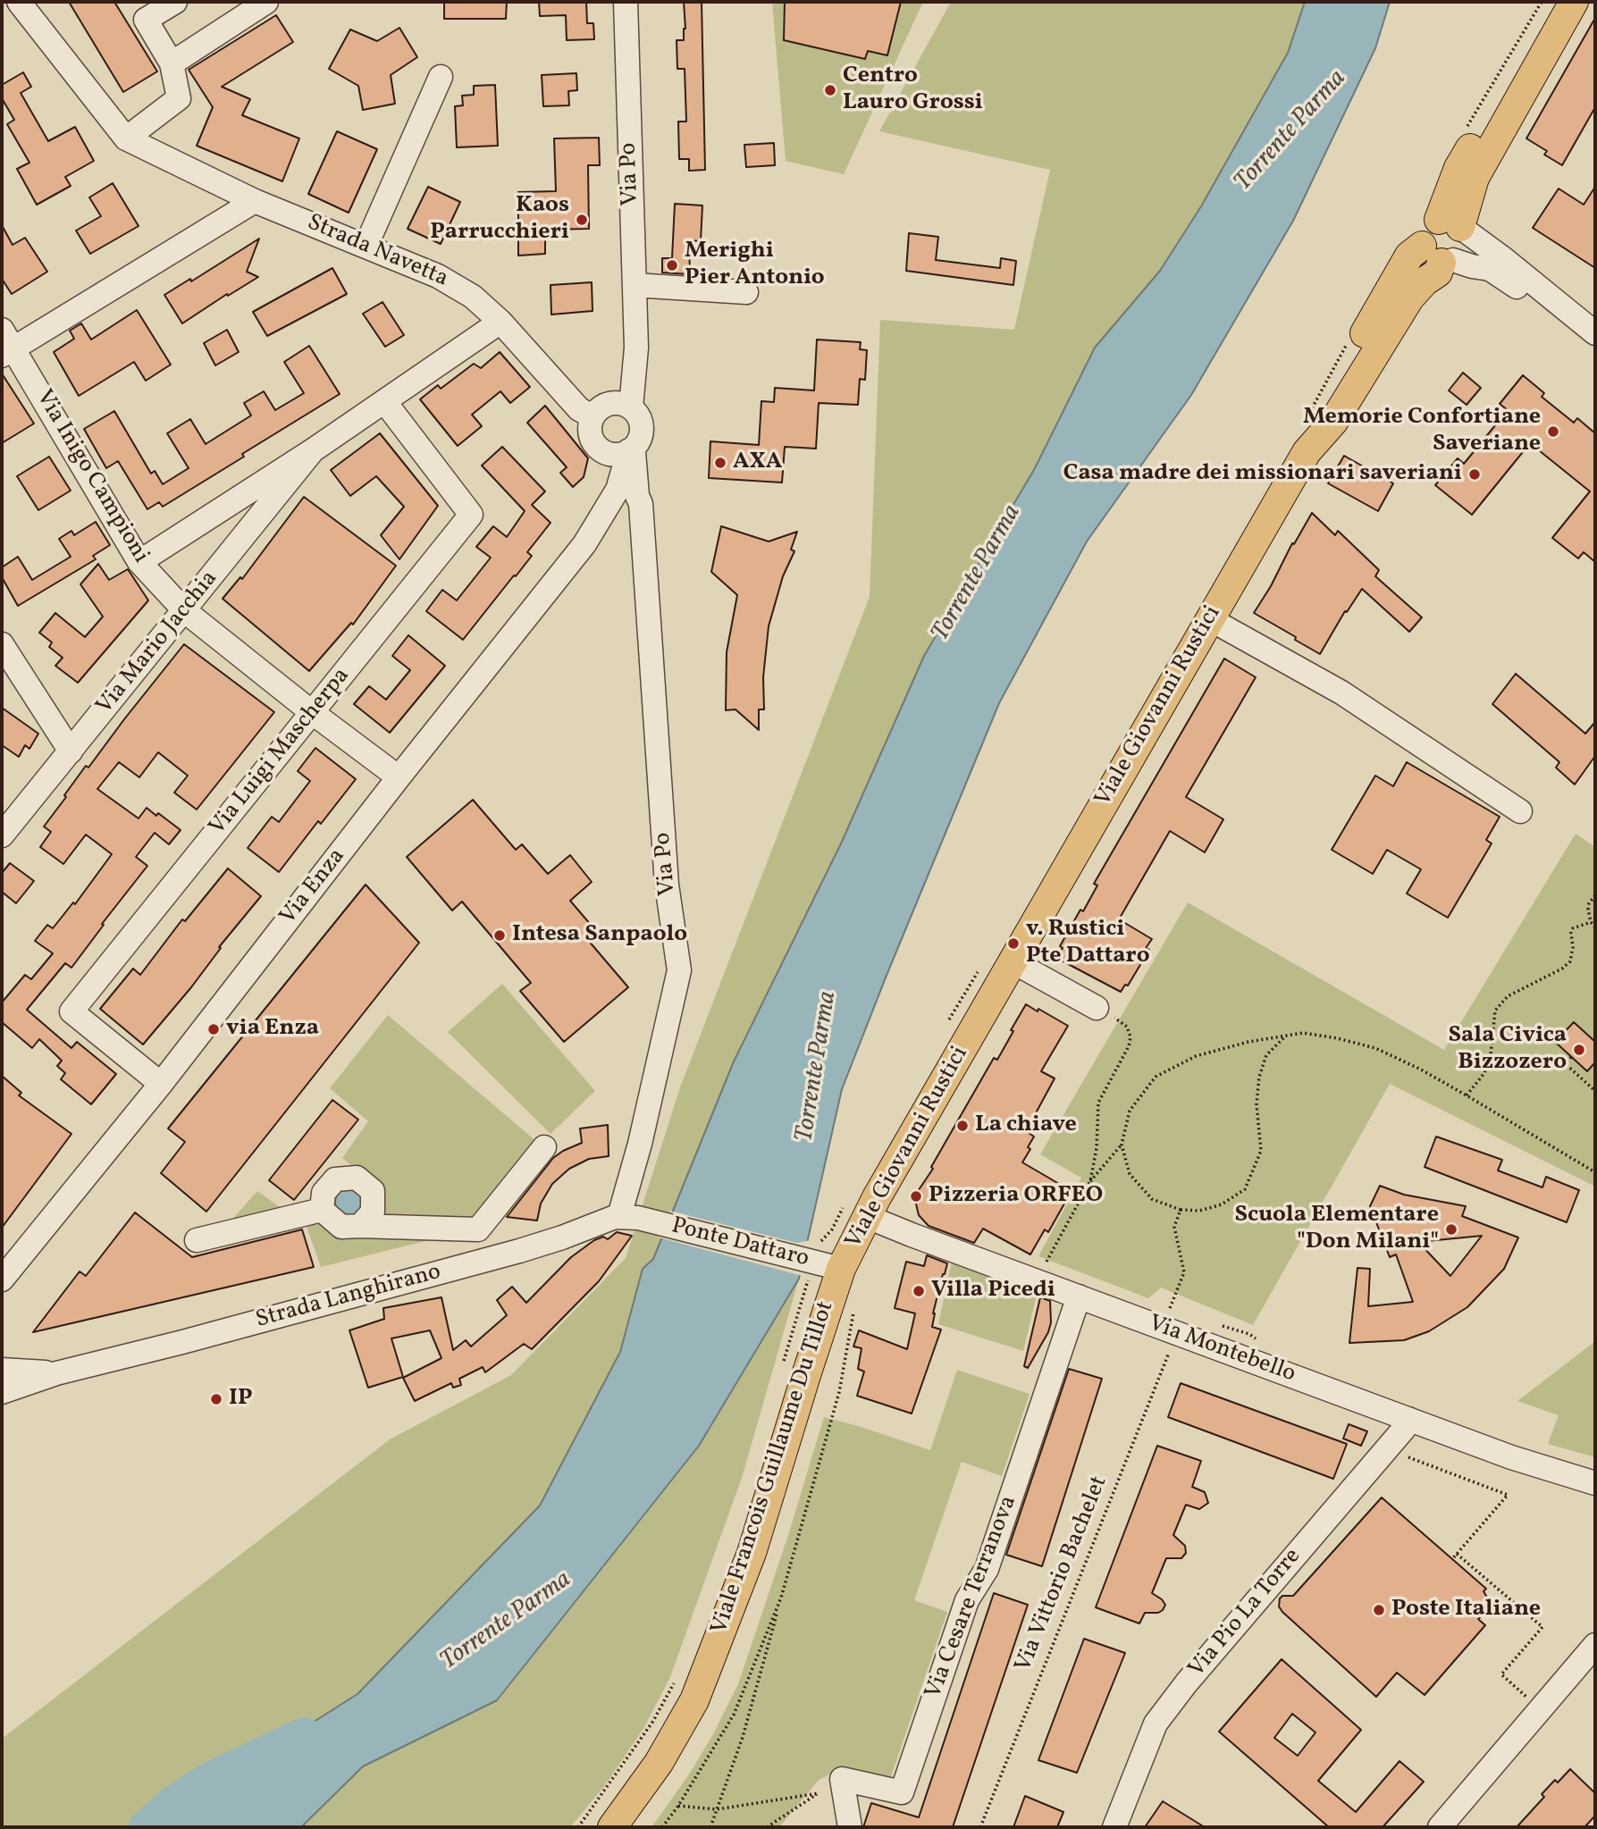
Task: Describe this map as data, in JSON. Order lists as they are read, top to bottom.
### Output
{
  "streets": {
    "main road": ["Viale Giovanni Rustici", "Viale Francois Guillaume Du Tillot"],
    "street": [
      "Via Po",
      "Strada Navetta",
      "Via Inigo Campioni",
      "Via Mario Jacchia",
      "Via Luigi Mascherpa",
      "Via Enza",
      "Ponte Dattaro",
      "Strada Langhirano",
      "Via Montebello",
      "Via Cesare Terranova",
      "Via Pio La Torre"
    ],
    "path": ["Via Vittorio Bachelet"]
  },
  "crossings": [
    ["Via Po", "Strada Navetta"],
    ["Via Po", "Via Enza"],
    ["Via Po", "Ponte Dattaro"],
    ["Via Po", "Strada Langhirano"],
    ["Strada Navetta", "Via Mario Jacchia"],
    ["Via Inigo Campioni", "Via Mario Jacchia"],
    ["Via Inigo Campioni", "Via Luigi Mascherpa"],
    ["Via Inigo Campioni", "Via Enza"],
    ["Via Mario Jacchia", "Via Luigi Mascherpa"],
    ["Viale Giovanni Rustici", "Ponte Dattaro"],
    ["Viale Giovanni Rustici", "Via Montebello"],
    ["Viale Giovanni Rustici", "Viale Francois Guillaume Du Tillot"],
    ["Via Luigi Mascherpa", "Via Enza"],
    ["Ponte Dattaro", "Strada Langhirano"],
    ["Ponte Dattaro", "Viale Francois Guillaume Du Tillot"],
    ["Via Montebello", "Via Vittorio Bachelet"],
    ["Via Montebello", "Via Cesare Terranova"],
    ["Via Montebello", "Via Pio La Torre"]
  ],
  "water": ["Torrente Parma"],
  "places": [
    "Centro Lauro Grossi",
    "Kaos Parrucchieri",
    "Merighi Pier Antonio",
    "Memorie Confortiane Saveriane",
    "AXA",
    "Casa madre dei missionari saveriani",
    "Intesa Sanpaolo",
    "v. Rustici Pte Dattaro",
    "via Enza",
    "Sala Civica Bizzozero",
    "La chiave",
    "Pizzeria ORFEO",
    "Scuola Elementare \"Don Milani\"",
    "Villa Picedi",
    "IP",
    "Poste Italiane"
  ]
}
